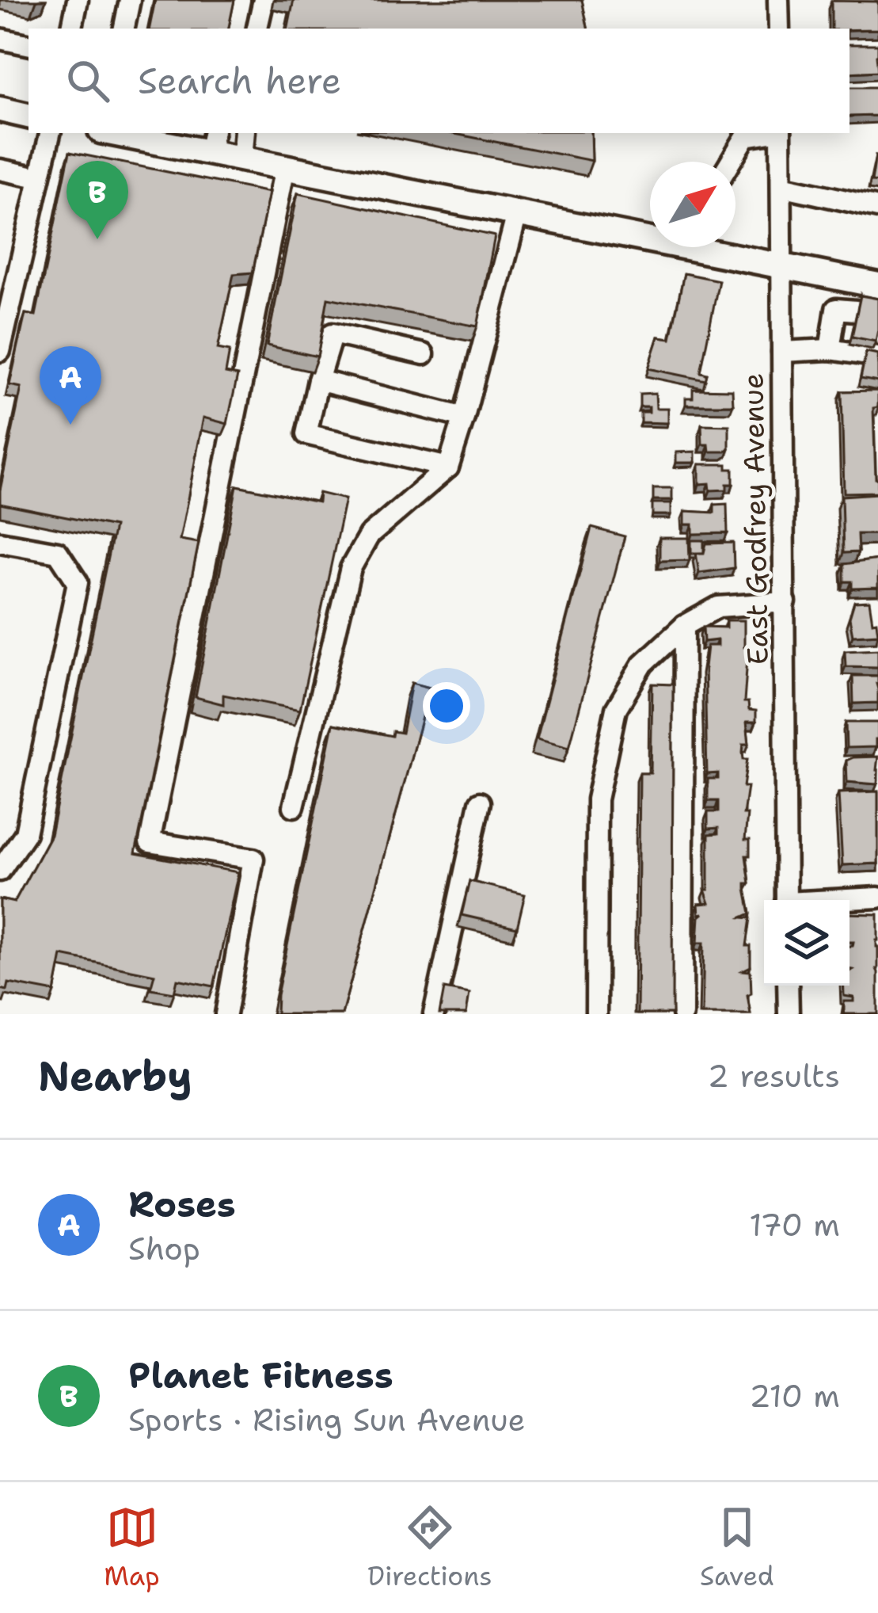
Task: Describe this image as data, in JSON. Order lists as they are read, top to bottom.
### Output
{
  "streets": {
    "street": ["East Godfrey Avenue"]
  },
  "north": "top right",
  "page": {
    "search": "Search here",
    "pins": ["B", "A"],
    "heading": ["Nearby", "2 results"],
    "list": [
      {
        "mark": "A",
        "name": "Roses",
        "note": "Shop",
        "value": "170 m"
      },
      {
        "mark": "B",
        "name": "Planet Fitness",
        "note": "Sports · Rising Sun Avenue",
        "value": "210 m"
      }
    ],
    "nav": ["Map", "Directions", "Saved"]
  }
}
